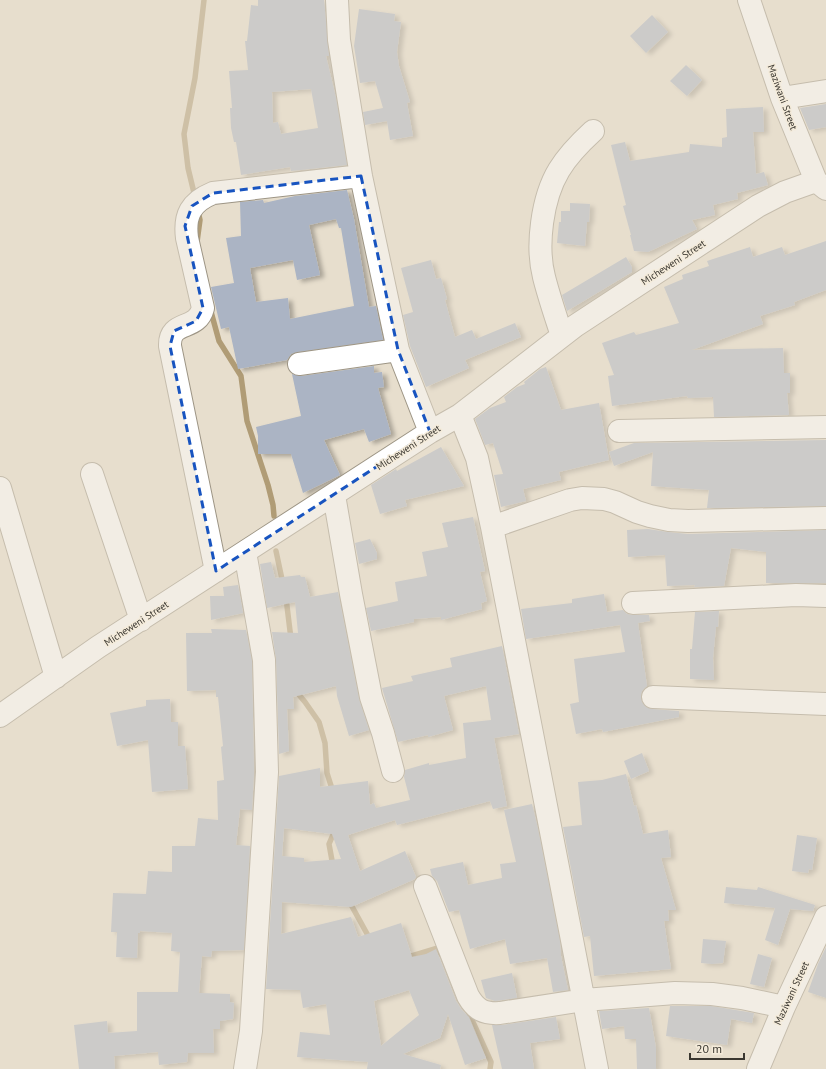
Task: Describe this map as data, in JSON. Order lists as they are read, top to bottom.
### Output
{
  "streets": {
    "street": ["Maziwani Street", "Micheweni Street"]
  },
  "crossings": [
    ["Maziwani Street", "Micheweni Street"]
  ],
  "scale_bar": "20 m"
}
